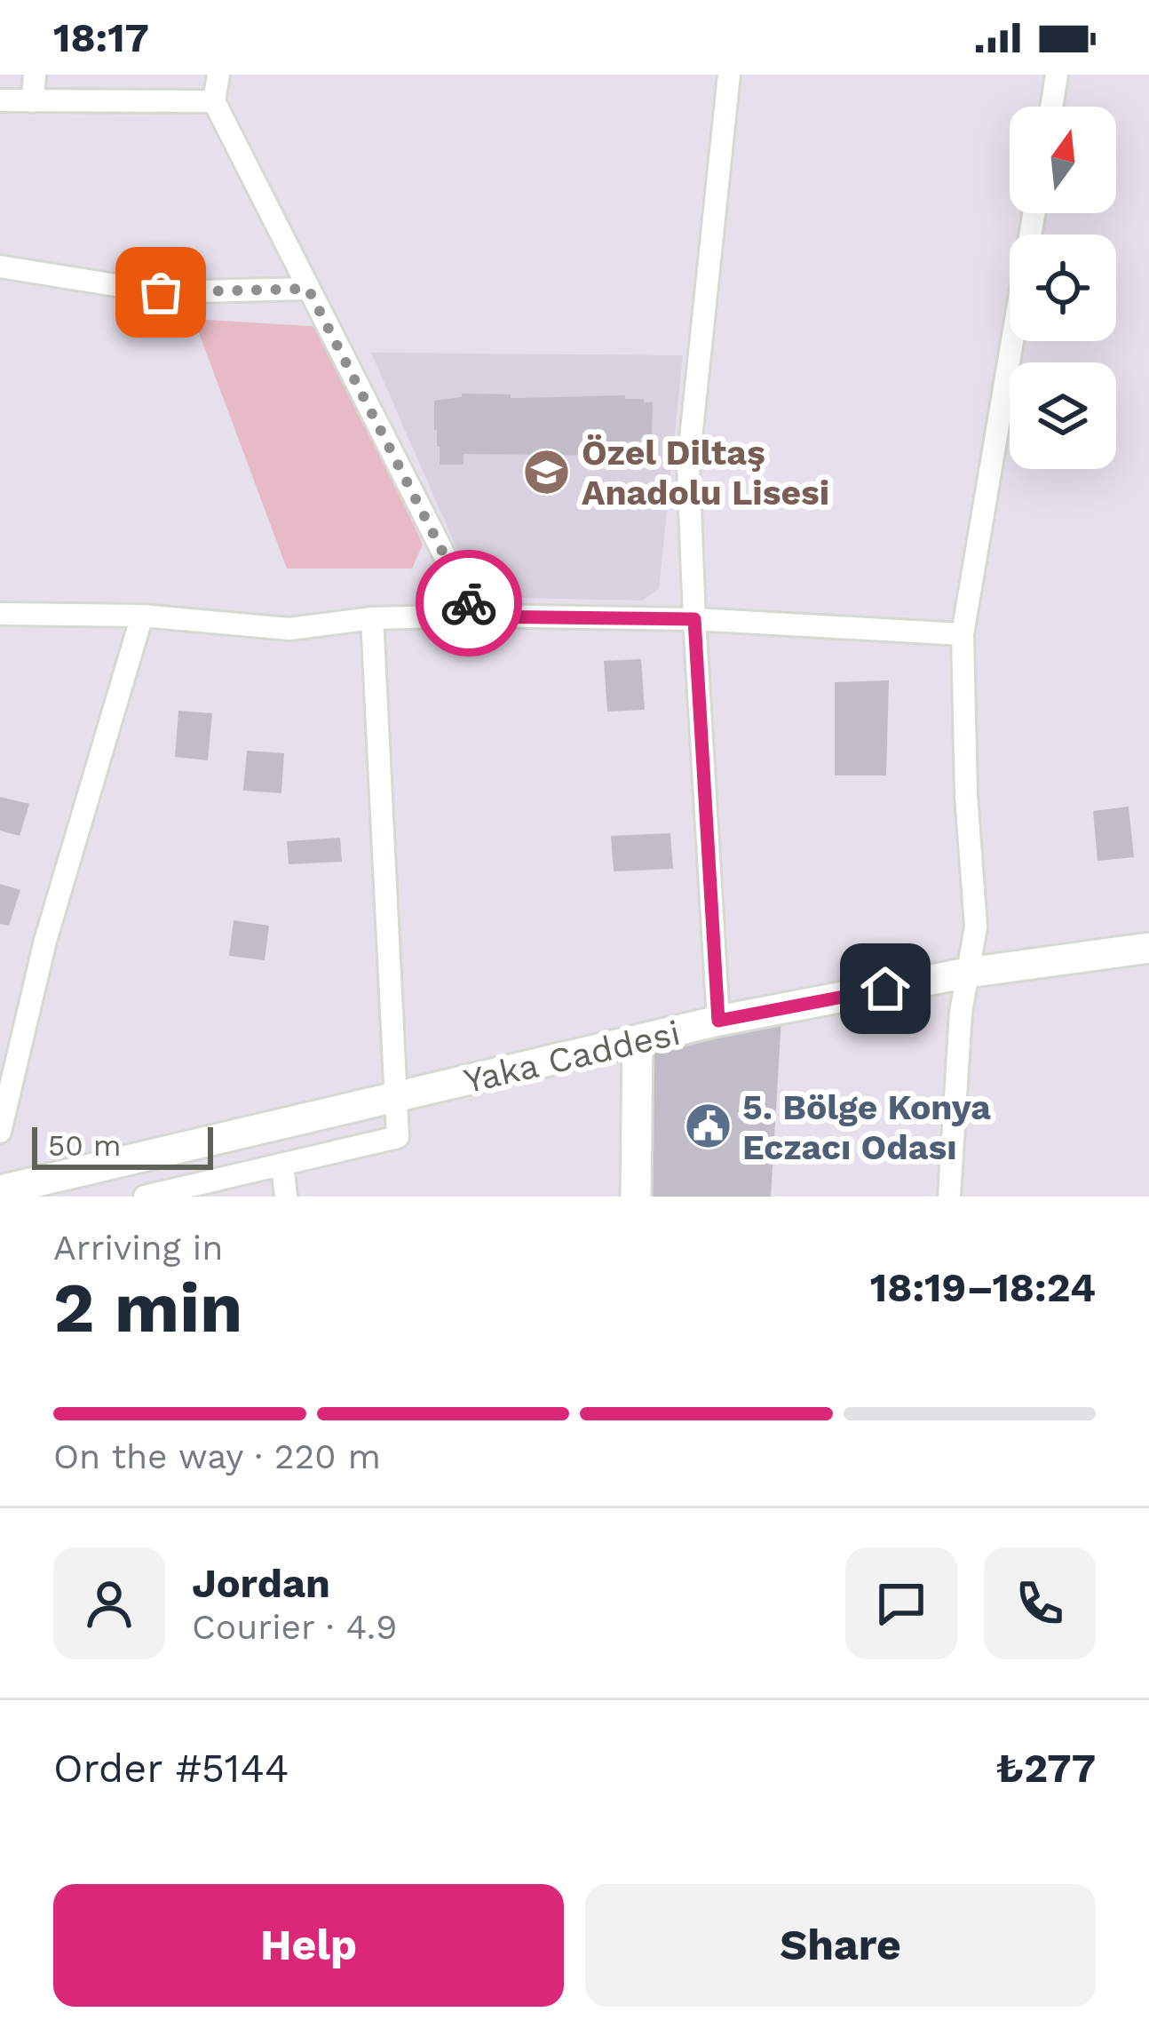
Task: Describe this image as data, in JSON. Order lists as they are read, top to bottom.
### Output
{
  "streets": {
    "street": ["Yaka Caddesi"]
  },
  "places": {
    "school or university": ["Özel Diltaş Anadolu Lisesi"],
    "public building": ["5. Bölge Konya Eczacı Odası"]
  },
  "scale_bar": "50 m",
  "north": "top",
  "page": {
    "status": "18:17",
    "scale": "50 m",
    "heading": ["2 min", "Arriving in", "18:19–18:24"],
    "panel": [
      "Jordan",
      "Courier · 4.9",
      "Order #5144",
      "₺277"
    ],
    "bar": "On the way · 220 m",
    "buttons": ["Help", "Share"]
  }
}
